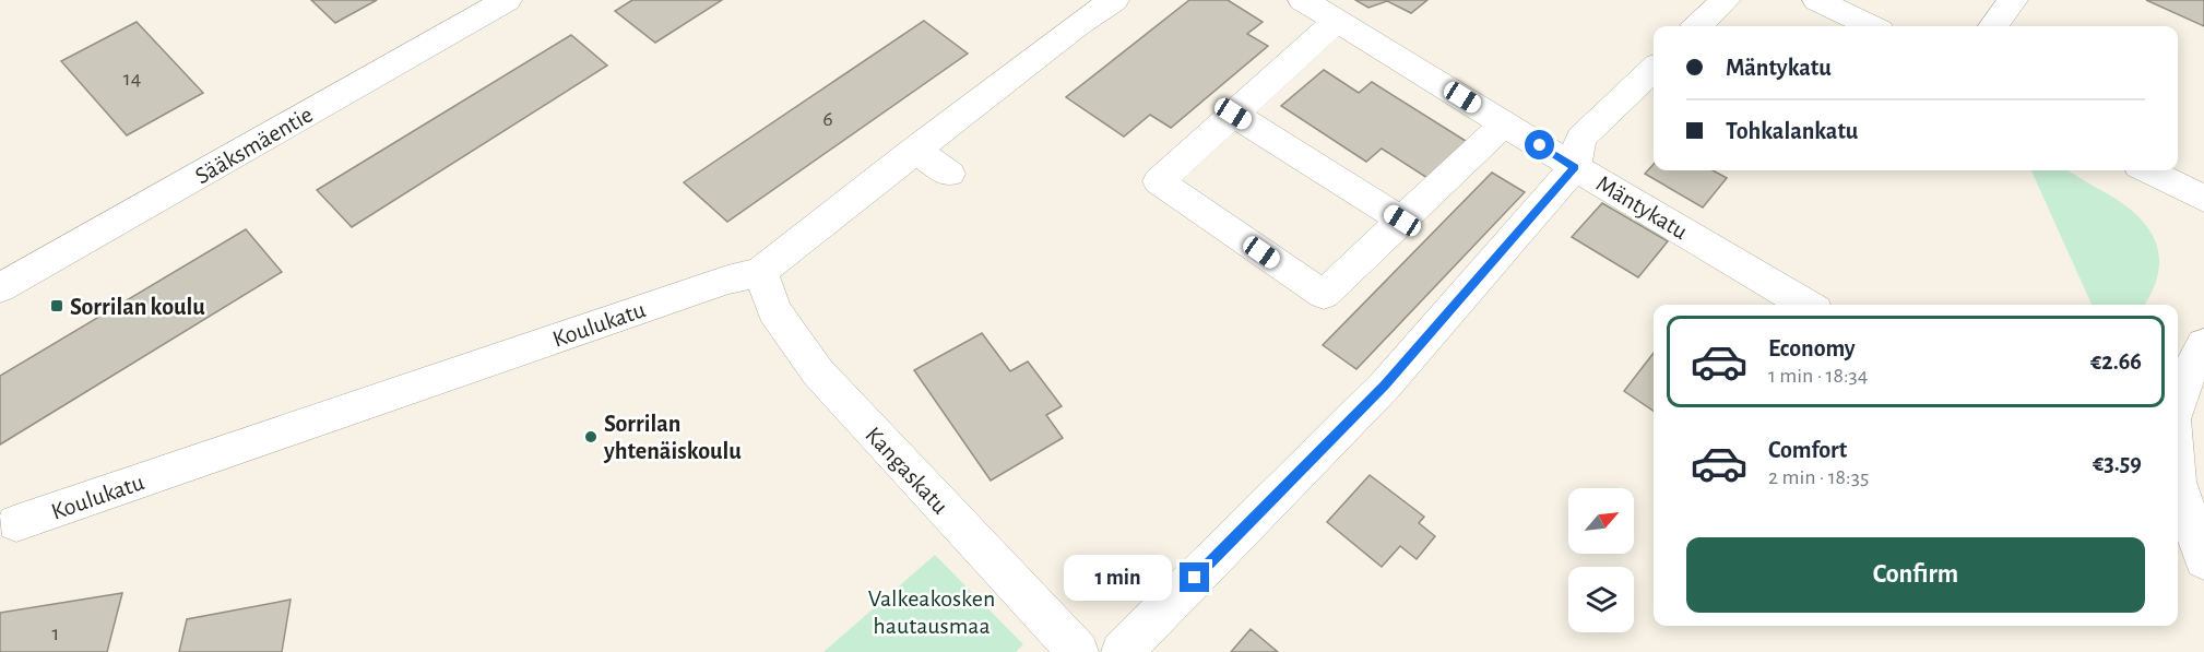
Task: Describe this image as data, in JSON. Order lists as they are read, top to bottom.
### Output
{
  "streets": {
    "street": [
      "Sääksmäentie",
      "Mäntykatu",
      "Koulukatu",
      "Kangaskatu"
    ]
  },
  "crossings": [
    ["Koulukatu", "Kangaskatu"]
  ],
  "parks": ["Valkeakosken hautausmaa"],
  "places": {
    "transit": ["Sorrilan koulu"],
    "other": ["Sorrilan yhtenäiskoulu"]
  },
  "house_numbers": ["14", "6", "1"],
  "north": "top right",
  "page": {
    "banner": ["Mäntykatu", "Tohkalankatu"],
    "list": [
      {
        "name": "Economy",
        "note": "1 min · 18:34",
        "value": "€2.66"
      },
      {
        "name": "Comfort",
        "note": "2 min · 18:35",
        "value": "€3.59"
      }
    ],
    "buttons": "Confirm",
    "bubble": "1 min"
  }
}
